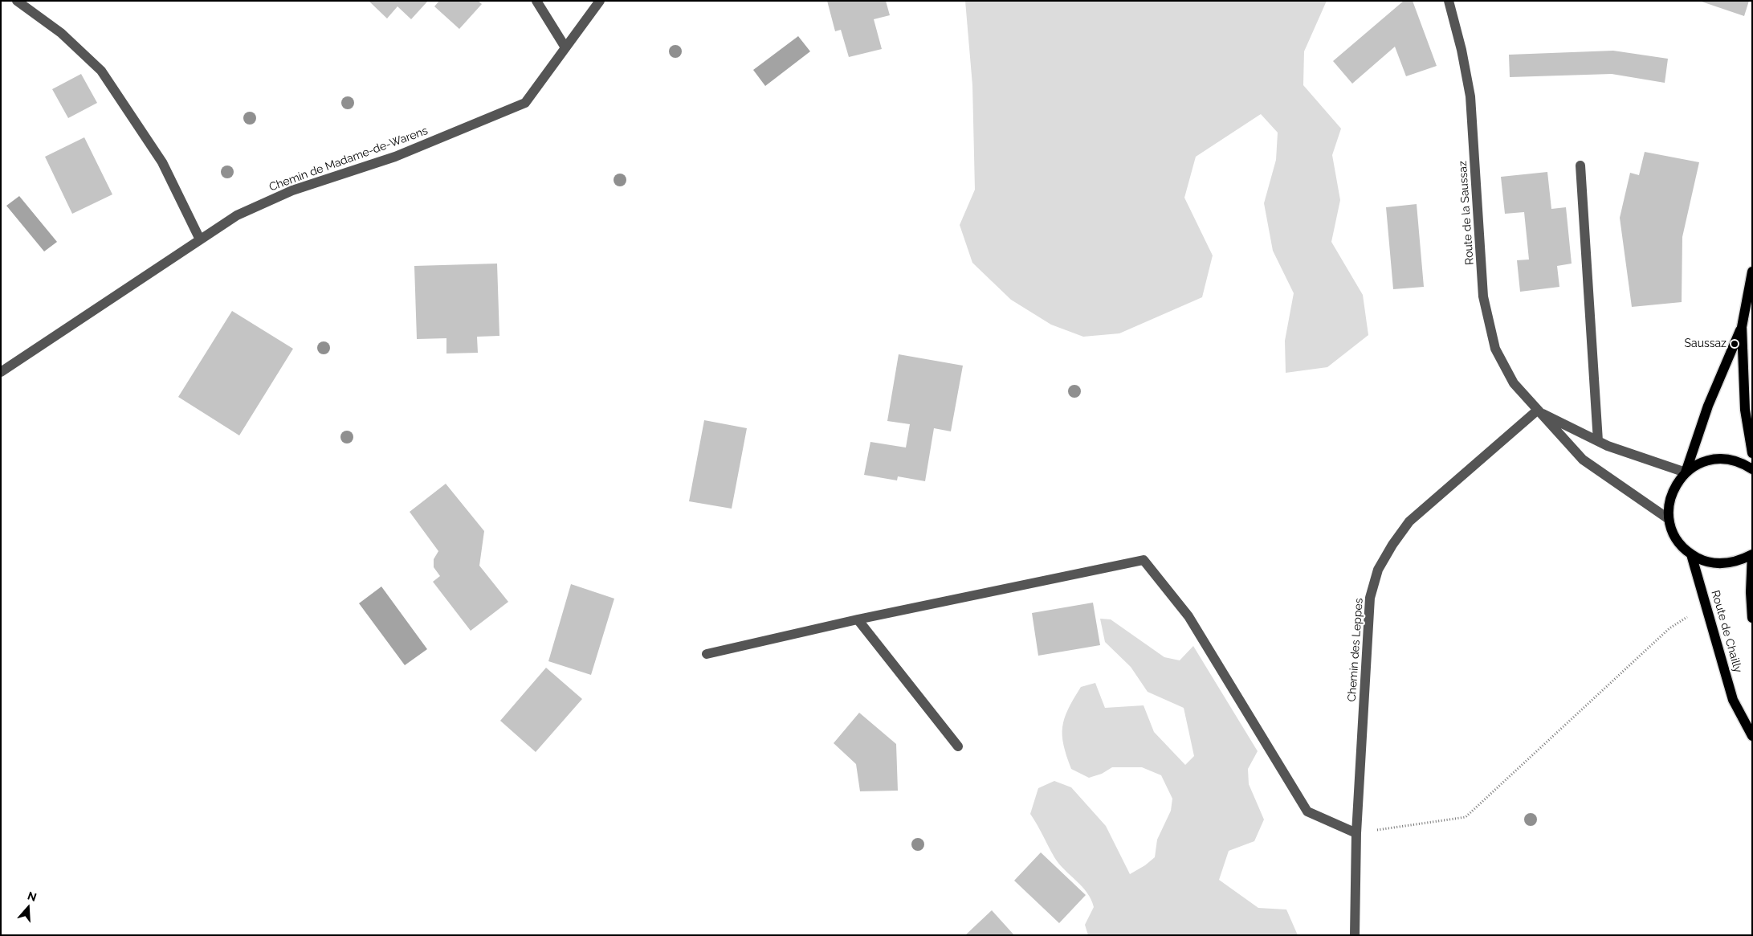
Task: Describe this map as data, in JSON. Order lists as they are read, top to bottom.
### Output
{
  "streets": {
    "main road": ["Route de Chailly"],
    "street": ["Chemin de Madame-de-Warens", "Route de la Saussaz", "Chemin des Leppes"]
  },
  "crossings": [
    ["Route de la Saussaz", "Chemin des Leppes"]
  ],
  "places": ["Saussaz"],
  "north": "top"
}
